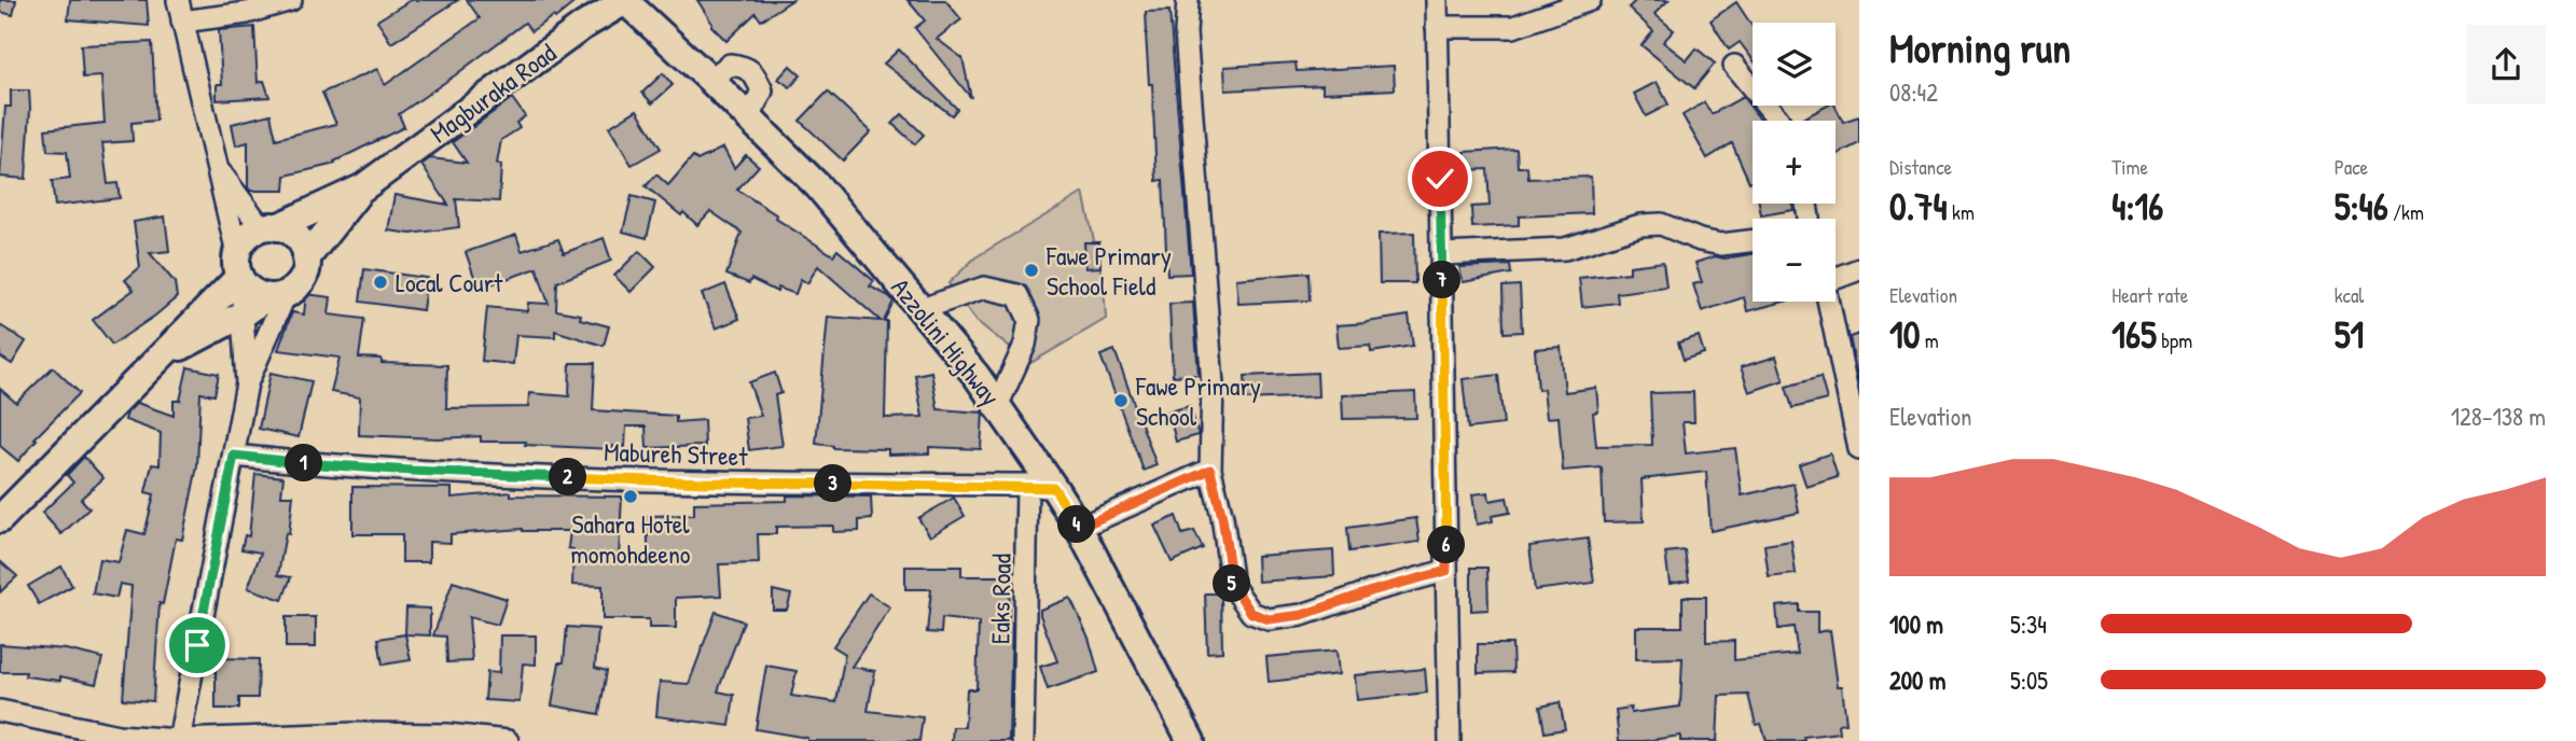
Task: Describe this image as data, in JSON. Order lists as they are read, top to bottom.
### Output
{
  "streets": {
    "main road": ["Magburaka Road", "Azzolini Highway"],
    "street": ["Mabureh Street", "Eaks Road"]
  },
  "crossings": [
    ["Magburaka Road", "Azzolini Highway"],
    ["Mabureh Street", "Eaks Road"]
  ],
  "places": [
    "Fawe Primary School Field",
    "Local Court",
    "Fawe Primary School",
    "Sahara Hotel momohdeeno"
  ],
  "page": {
    "heading": ["Morning run", "08:42"],
    "map_buttons": ["+", "−"],
    "stats": [
      ["Distance", "0.74 km"],
      ["Time", "4:16"],
      ["Pace", "5:46 /km"],
      ["Elevation", "10 m"],
      ["Heart rate", "165 bpm"],
      ["kcal", "51"]
    ],
    "pins": [
      "7",
      "1",
      "2",
      "3",
      "4",
      "6",
      "5"
    ],
    "chart": ["Elevation", "128–138 m"],
    "list": [
      {
        "name": "100 m",
        "note": "5:34"
      },
      {
        "name": "200 m",
        "note": "5:05"
      }
    ]
  }
}
